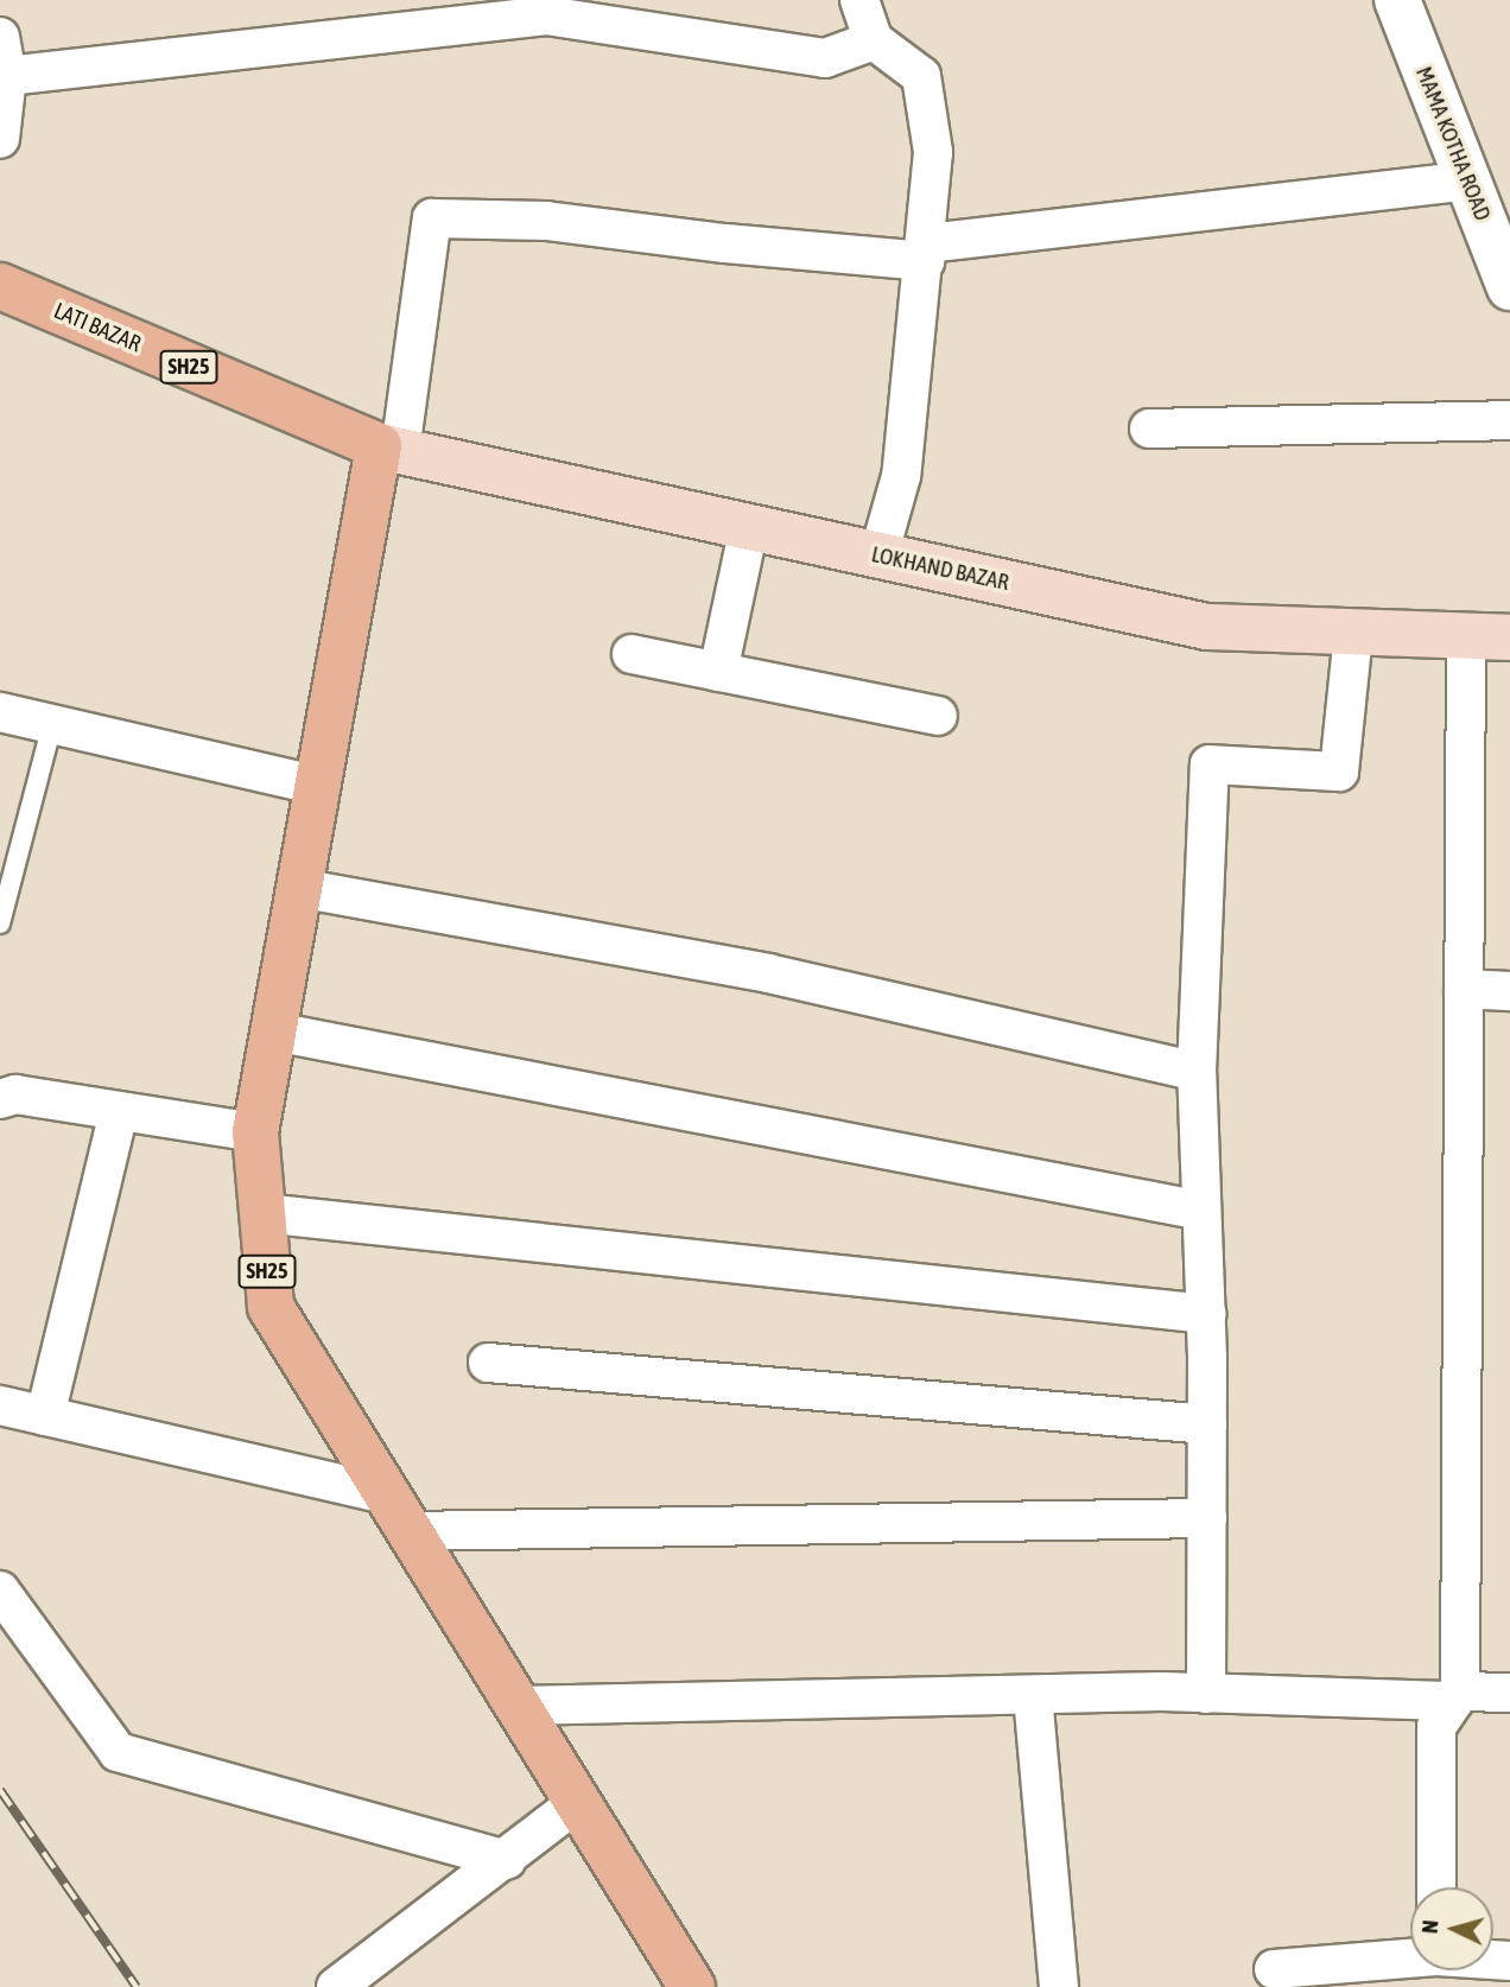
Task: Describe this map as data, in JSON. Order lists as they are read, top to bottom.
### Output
{
  "streets": {
    "main road": ["LATI BAZAR", "SH25", "LOKHAND BAZAR"],
    "street": ["MAMA KOTHA ROAD"]
  },
  "crossings": [
    ["LATI BAZAR", "SH25"],
    ["LATI BAZAR", "LOKHAND BAZAR"],
    ["SH25", "LOKHAND BAZAR"]
  ],
  "north": "left"
}
